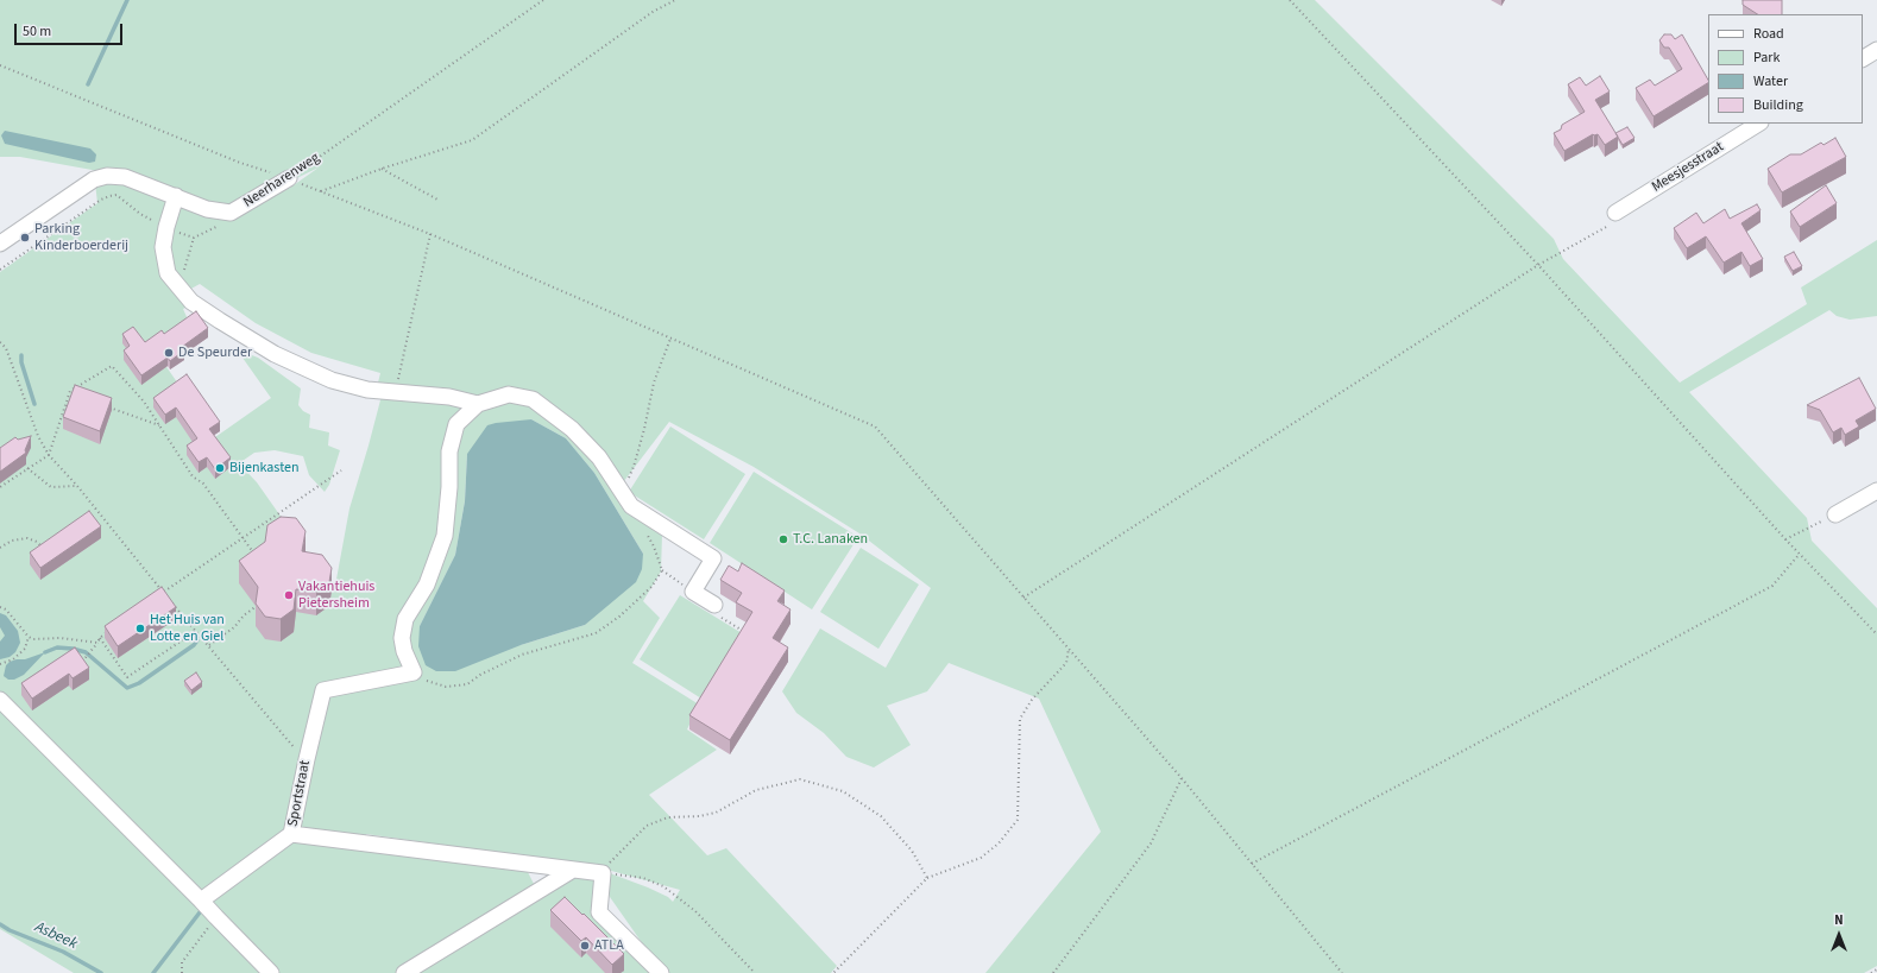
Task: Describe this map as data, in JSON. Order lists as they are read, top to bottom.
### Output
{
  "streets": {
    "street": ["Meesjesstraat", "Neerharenweg", "Sportstraat"]
  },
  "water": ["Asbeek"],
  "places": [
    "Parking Kinderboerderij",
    "De Speurder",
    "Bijenkasten",
    "T.C. Lanaken",
    "Vakantiehuis Pietersheim",
    "Het Huis van Lotte en Giel",
    "ATLA"
  ],
  "legend": [
    "Road",
    "Park",
    "Water",
    "Building"
  ],
  "scale_bar": "50 m",
  "north": "top"
}
